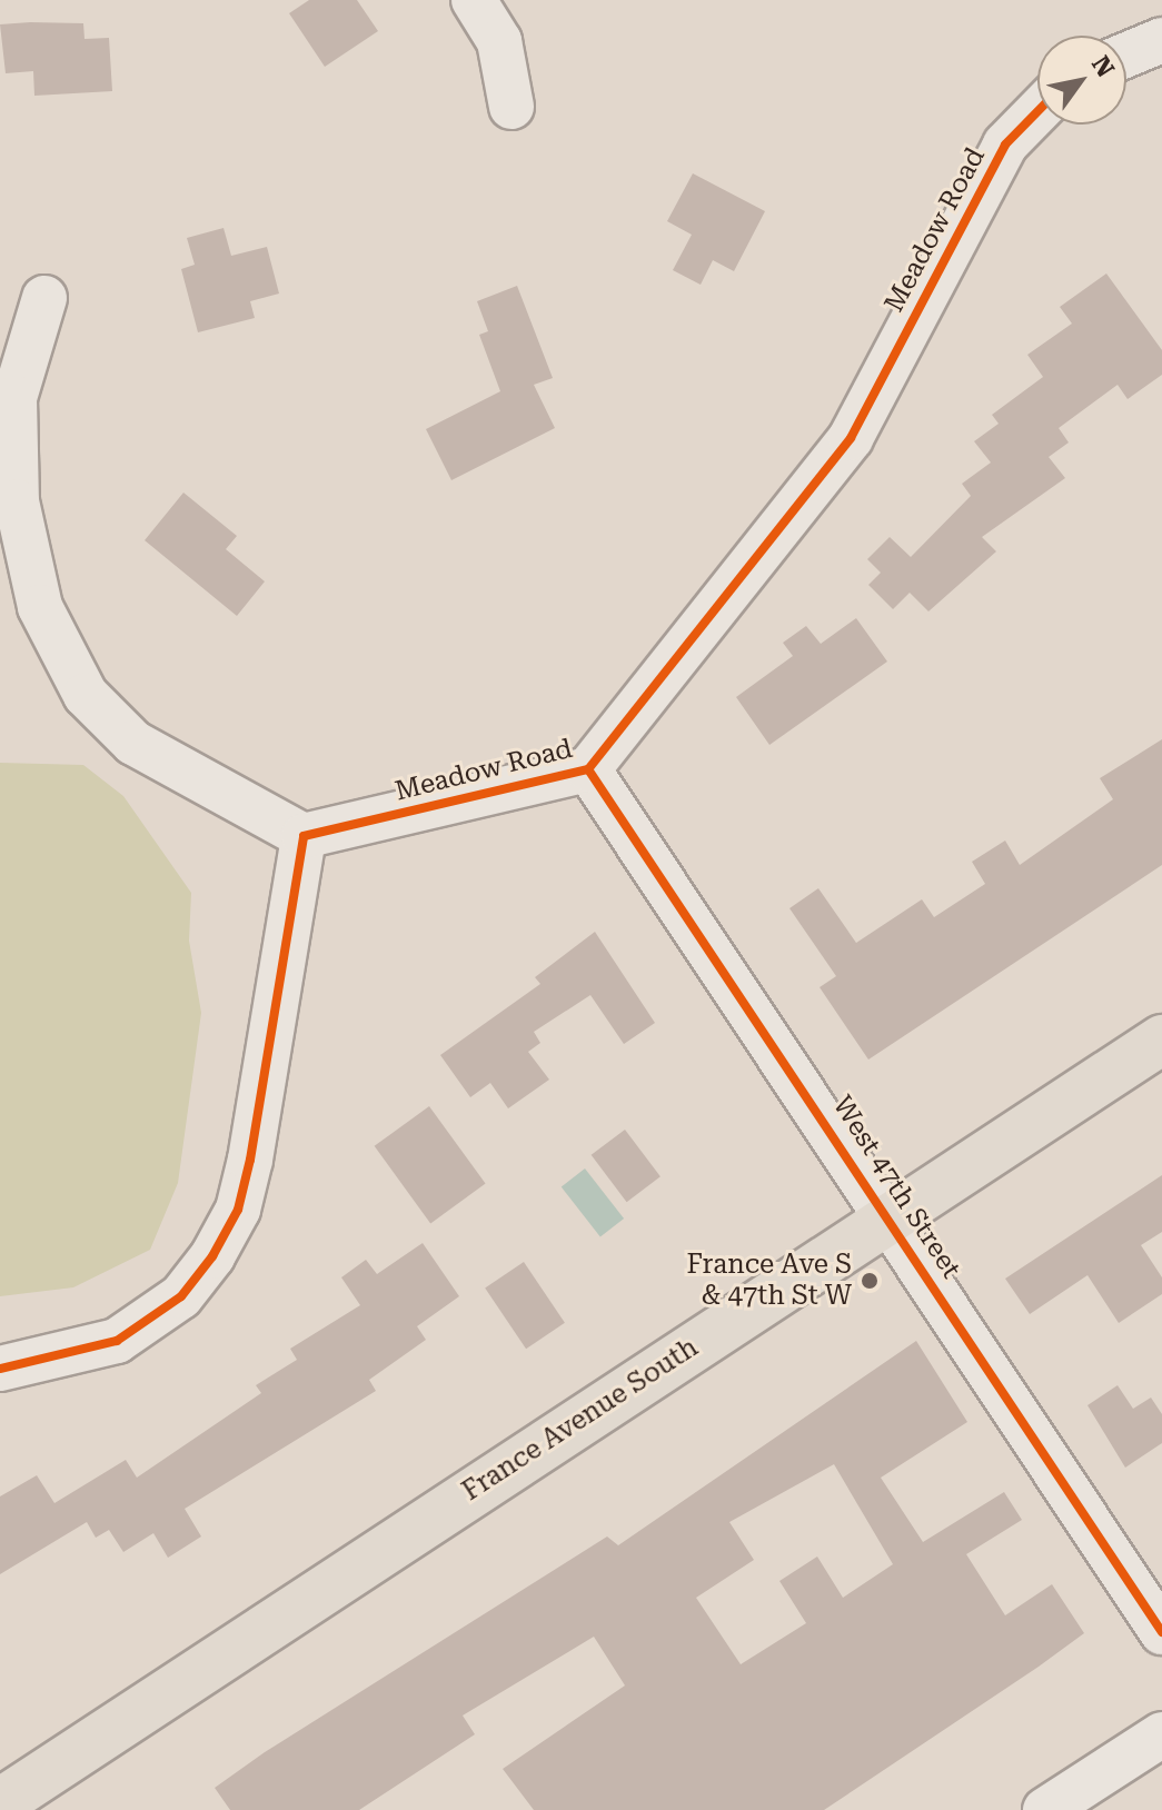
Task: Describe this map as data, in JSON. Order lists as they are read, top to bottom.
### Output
{
  "streets": {
    "main road": ["France Avenue South"],
    "street": ["Meadow Road", "West 47th Street"]
  },
  "crossings": [
    ["Meadow Road", "West 47th Street"],
    ["West 47th Street", "France Avenue South"]
  ],
  "places": ["France Ave S & 47th St W"],
  "north": "top right"
}
